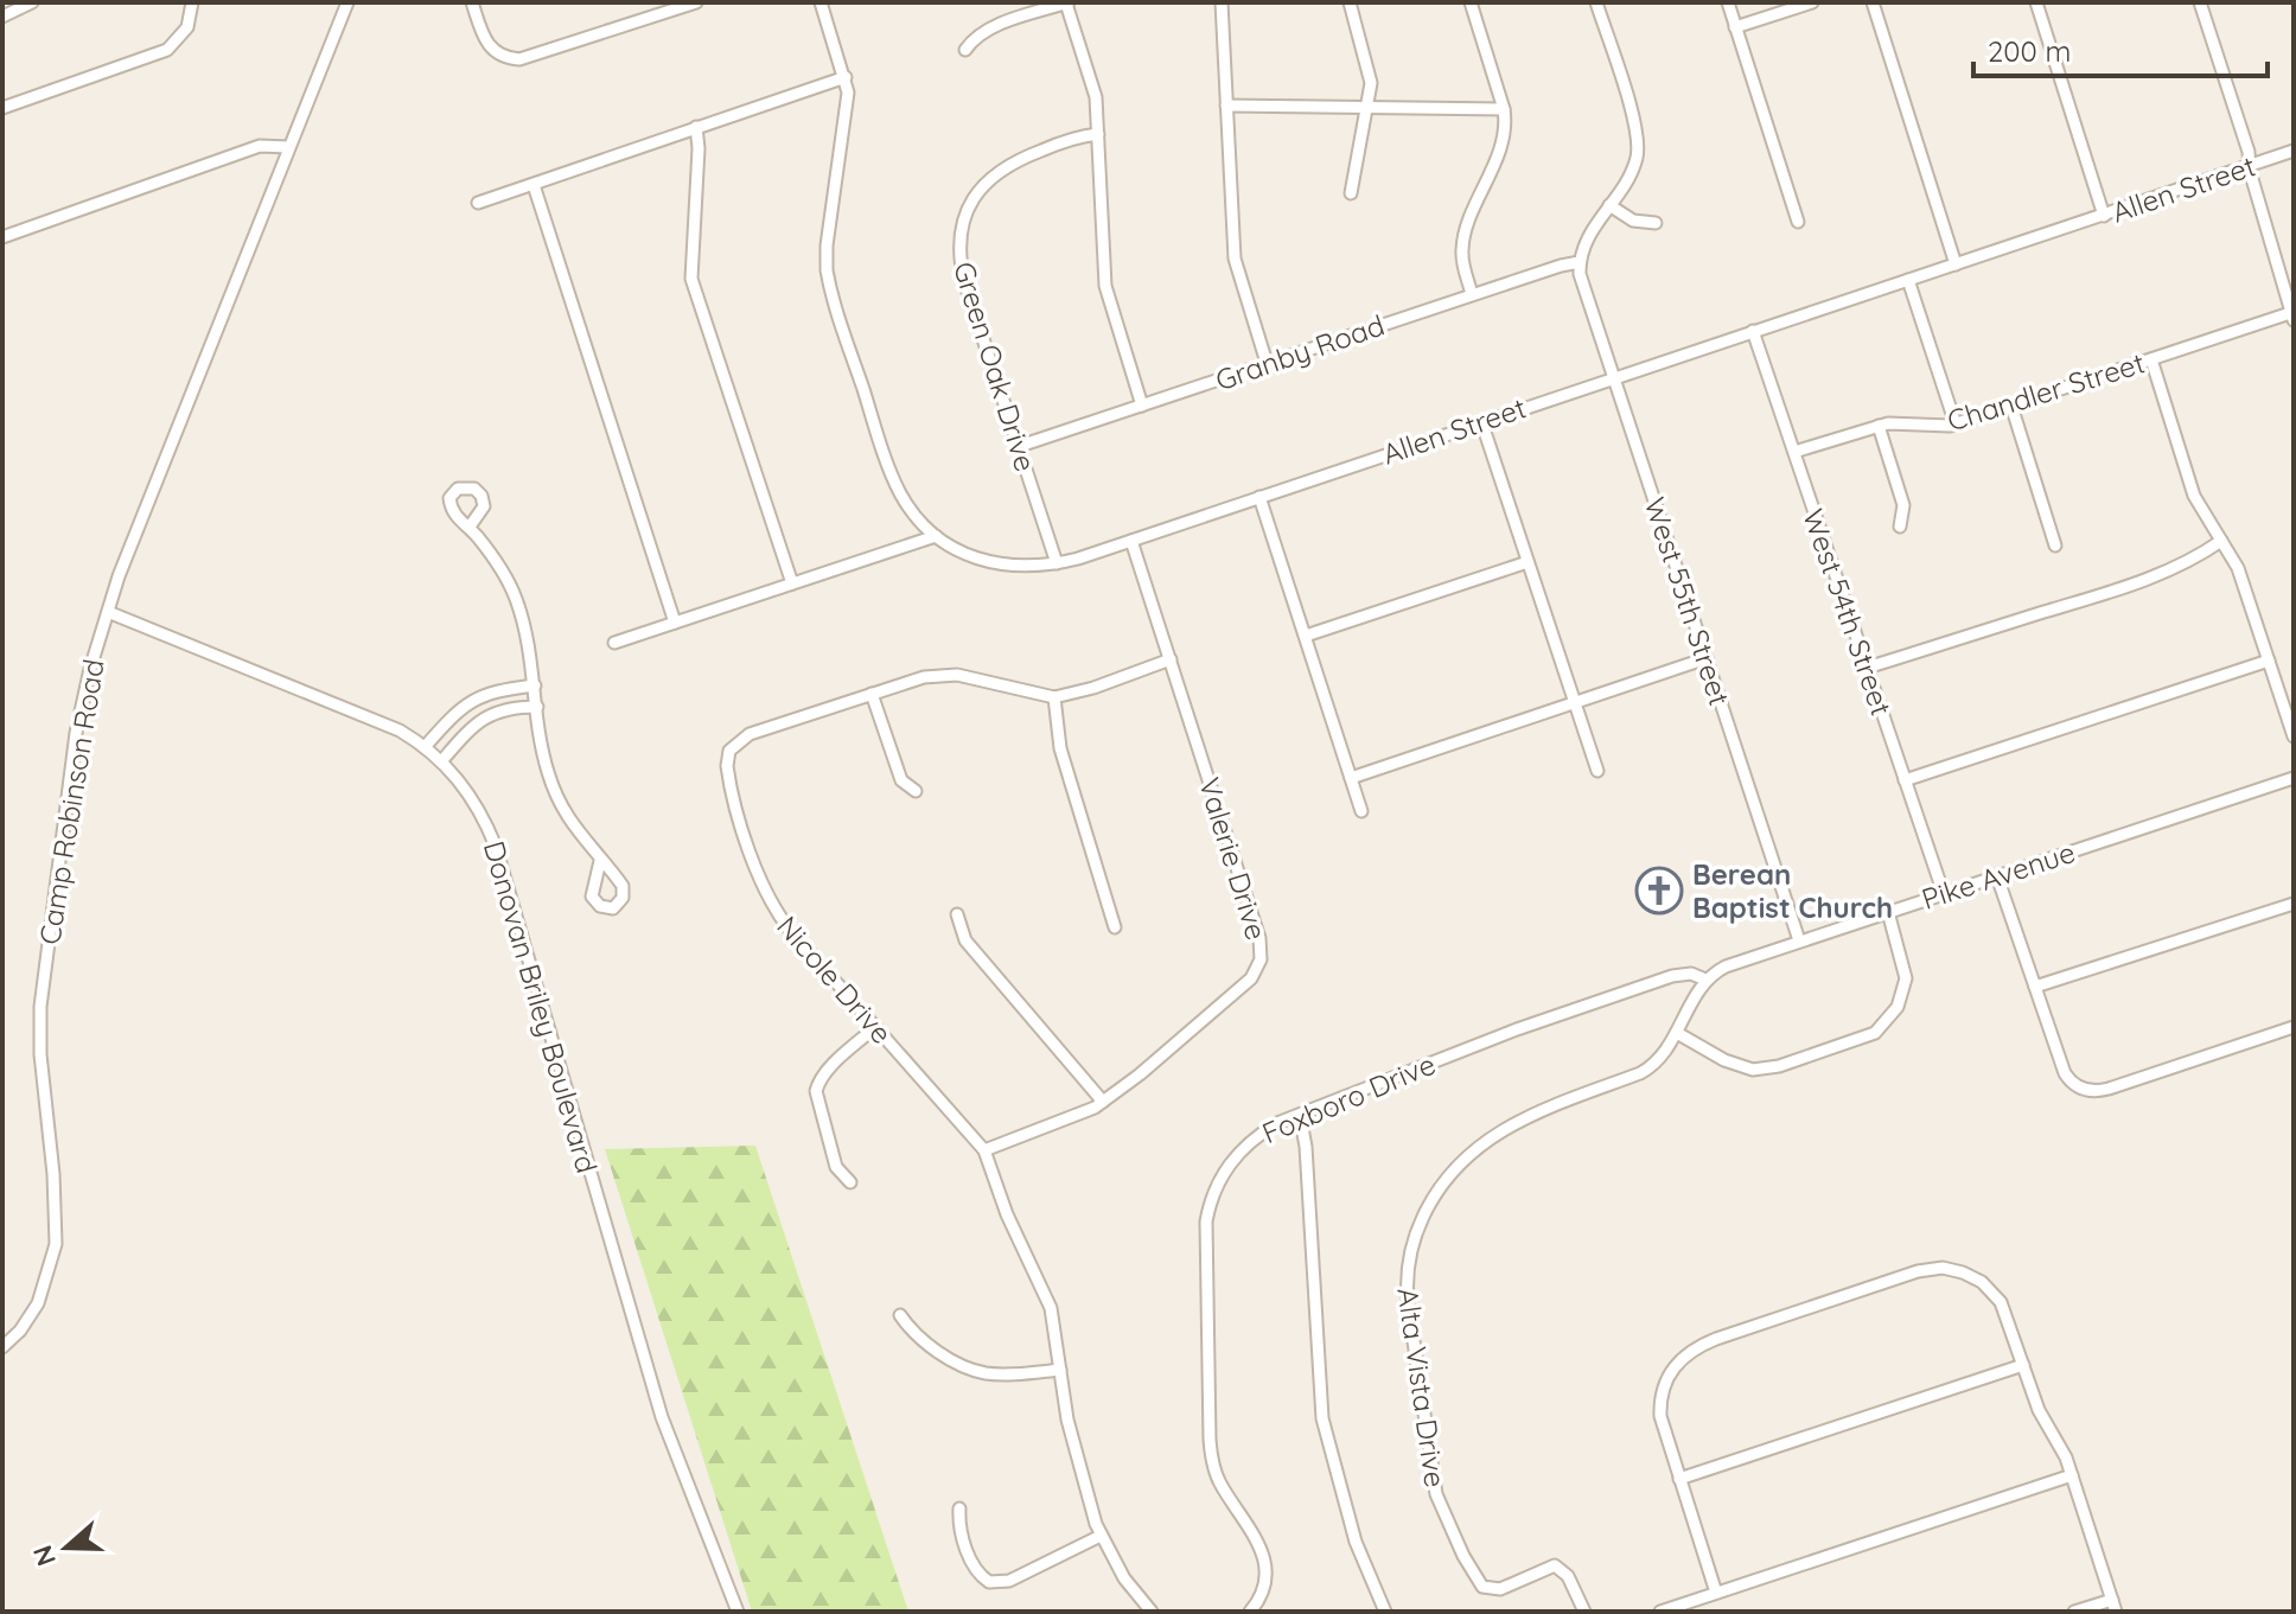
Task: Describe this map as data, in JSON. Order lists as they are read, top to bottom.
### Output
{
  "streets": {
    "street": [
      "Allen Street",
      "Granby Road",
      "Green Oak Drive",
      "Chandler Street",
      "West 55th Street",
      "West 54th Street",
      "Camp Robinson Road",
      "Valerie Drive",
      "Pike Avenue",
      "Nicole Drive",
      "Donovan Briley Boulevard",
      "Foxboro Drive",
      "Alta Vista Drive"
    ]
  },
  "crossings": [
    ["Allen Street", "Green Oak Drive"],
    ["Allen Street", "West 55th Street"],
    ["Allen Street", "West 54th Street"],
    ["Allen Street", "Valerie Drive"],
    ["Granby Road", "Green Oak Drive"],
    ["Granby Road", "West 55th Street"],
    ["Chandler Street", "West 54th Street"],
    ["West 55th Street", "Pike Avenue"],
    ["West 54th Street", "Pike Avenue"],
    ["Camp Robinson Road", "Donovan Briley Boulevard"],
    ["Valerie Drive", "Nicole Drive"],
    ["Pike Avenue", "Foxboro Drive"],
    ["Pike Avenue", "Alta Vista Drive"],
    ["Foxboro Drive", "Alta Vista Drive"]
  ],
  "places": {
    "church": ["Berean Baptist Church"]
  },
  "scale_bar": "200 m",
  "north": "left"
}
